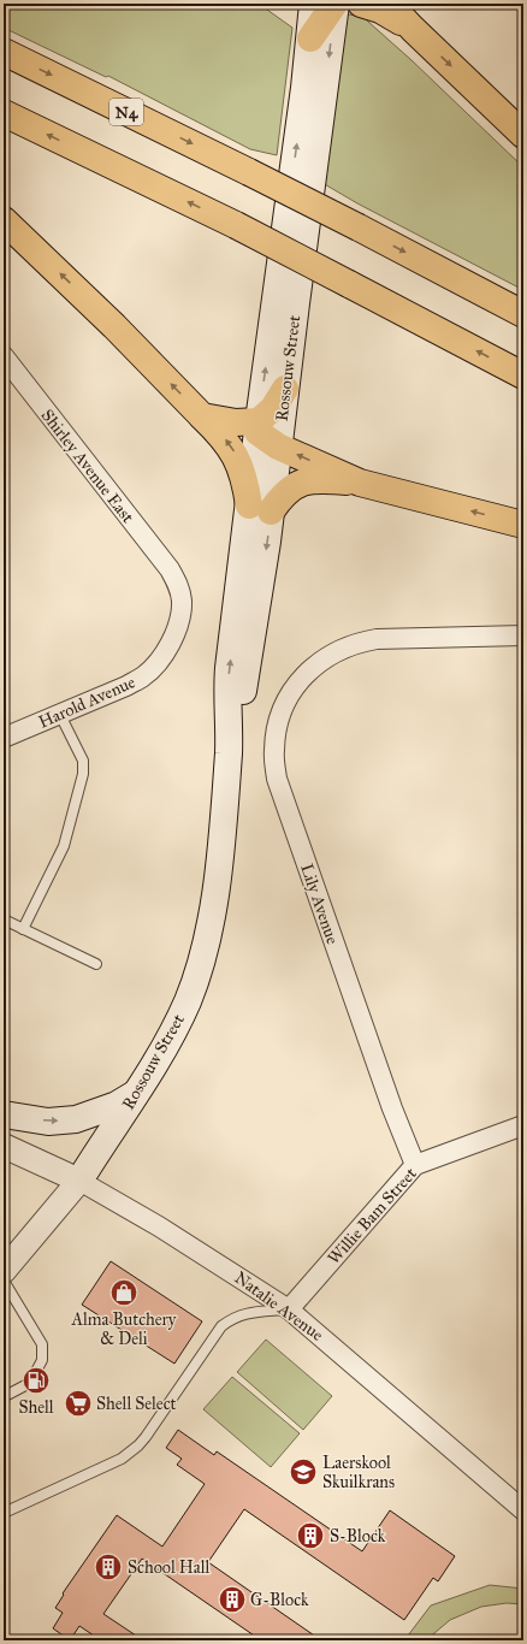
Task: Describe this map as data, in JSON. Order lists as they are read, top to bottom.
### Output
{
  "streets": {
    "highway": ["N4"],
    "main road": ["Rossouw Street"],
    "street": [
      "Shirley Avenue East",
      "Harold Avenue",
      "Lily Avenue",
      "Willie Bam Street",
      "Natalie Avenue"
    ]
  },
  "crossings": [
    ["Rossouw Street", "Natalie Avenue"],
    ["Shirley Avenue East", "Harold Avenue"],
    ["Lily Avenue", "Willie Bam Street"],
    ["Willie Bam Street", "Natalie Avenue"]
  ],
  "places": {
    "shop": ["Alma Butchery & Deli"],
    "fuel station": ["Shell"],
    "supermarket": ["Shell Select"],
    "school or university": ["Laerskool Skuilkrans"],
    "building": ["S-Block", "School Hall", "G-Block"]
  }
}
